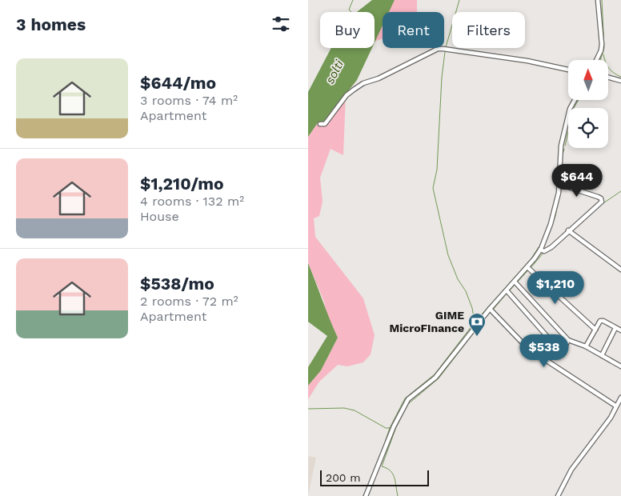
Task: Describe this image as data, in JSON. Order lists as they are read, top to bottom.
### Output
{
  "water": ["solti"],
  "places": {
    "bank": ["GIME MicroFInance"]
  },
  "scale_bar": "200 m",
  "north": "top",
  "page": {
    "heading": "3 homes",
    "chip": ["Buy", "Rent", "Filters"],
    "list": [
      {
        "name": "$644/mo",
        "note": "3 rooms · 74 m² · Apartment"
      },
      {
        "name": "$1,210/mo",
        "note": "4 rooms · 132 m² · House"
      },
      {
        "name": "$538/mo",
        "note": "2 rooms · 72 m² · Apartment"
      }
    ],
    "price": ["$644", "$1,210", "$538"],
    "scale": "200 m"
  }
}
